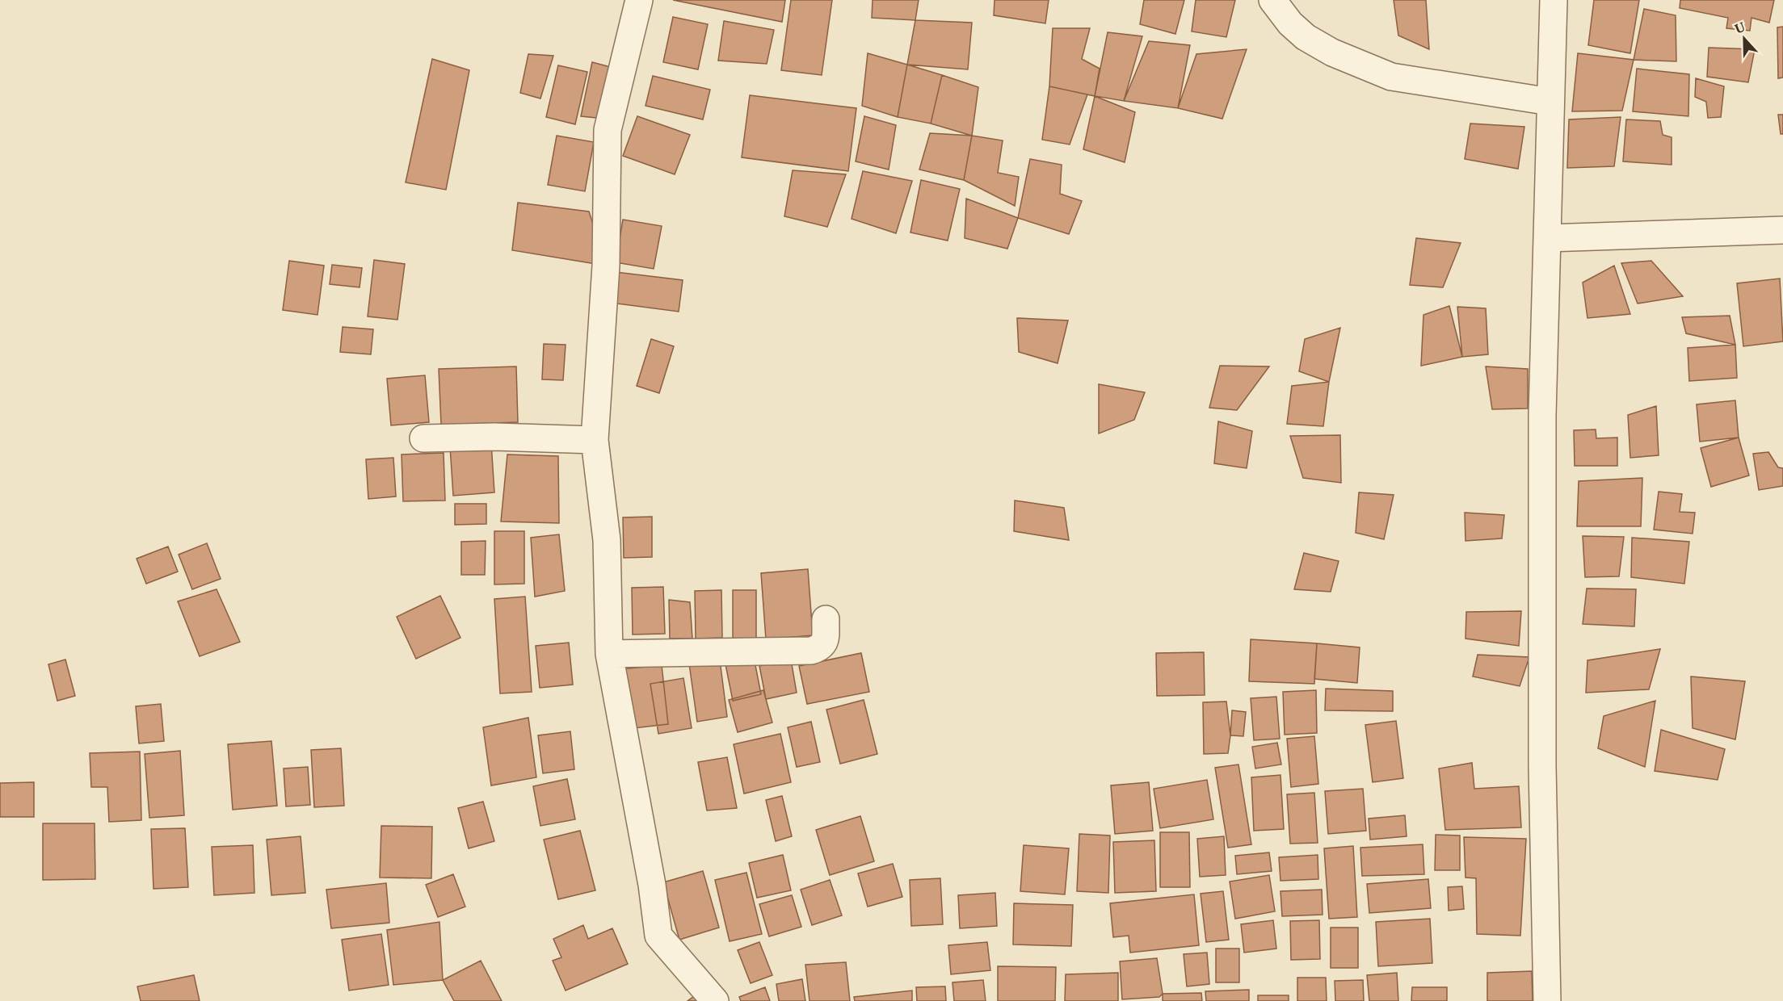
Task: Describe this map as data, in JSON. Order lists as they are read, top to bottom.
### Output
{
  "north": "top"
}
